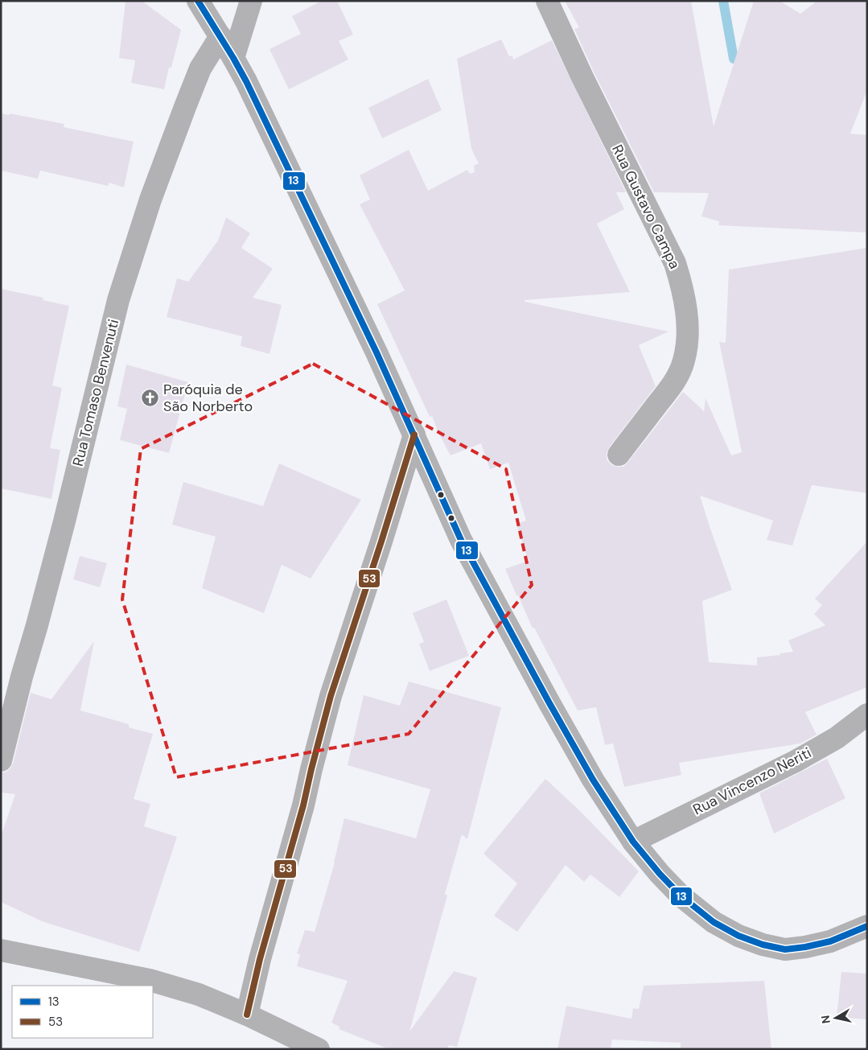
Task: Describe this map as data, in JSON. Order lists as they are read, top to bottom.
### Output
{
  "streets": {
    "street": ["Rua Gustavo Campa", "Rua Tomaso Benvenuti", "Rua Vincenzo Neriti"]
  },
  "places": {
    "church": ["Paróquia de São Norberto"]
  },
  "lines": ["transit line 13", "transit line 53"],
  "legend": ["13", "53"],
  "north": "left"
}
